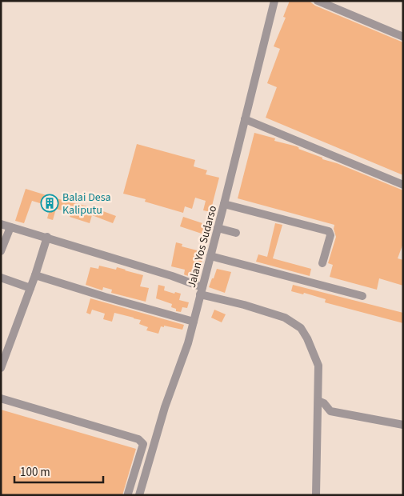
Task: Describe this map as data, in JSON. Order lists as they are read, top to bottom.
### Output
{
  "streets": {
    "street": ["Jalan Yos Sudarso"]
  },
  "places": {
    "building": ["Balai Desa Kaliputu"]
  },
  "scale_bar": "100 m"
}
